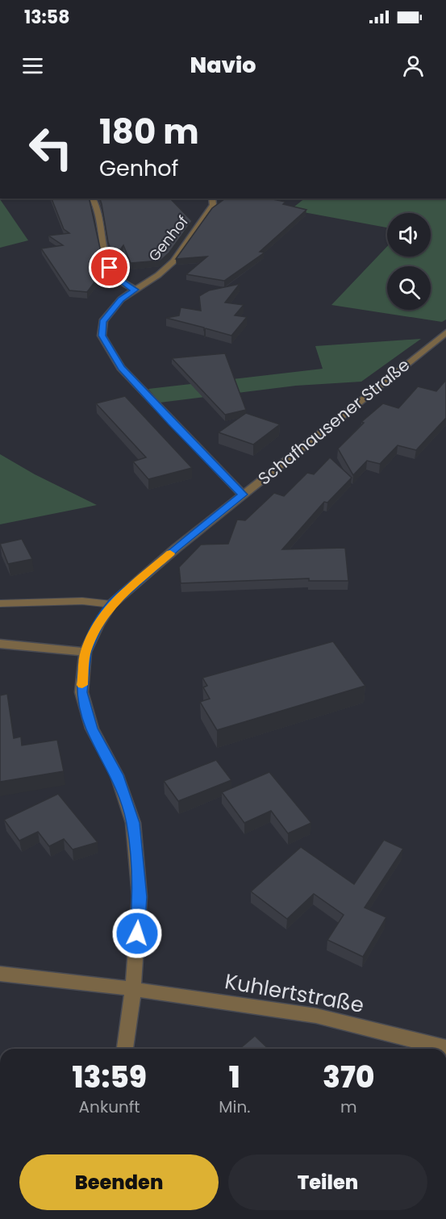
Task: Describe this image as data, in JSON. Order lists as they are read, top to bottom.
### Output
{
  "streets": {
    "street": ["Genhof", "Schafhausener Straße", "Kuhlertstraße"]
  },
  "crossings": [
    ["Genhof", "Schafhausener Straße"],
    ["Schafhausener Straße", "Kuhlertstraße"]
  ],
  "page": {
    "status": "13:58",
    "header": "Navio",
    "turn": ["180 m", "Genhof"],
    "eta": [
      "13:59",
      "Ankunft",
      "1",
      "Min.",
      "370",
      "m"
    ],
    "buttons": ["Beenden", "Teilen"]
  }
}
